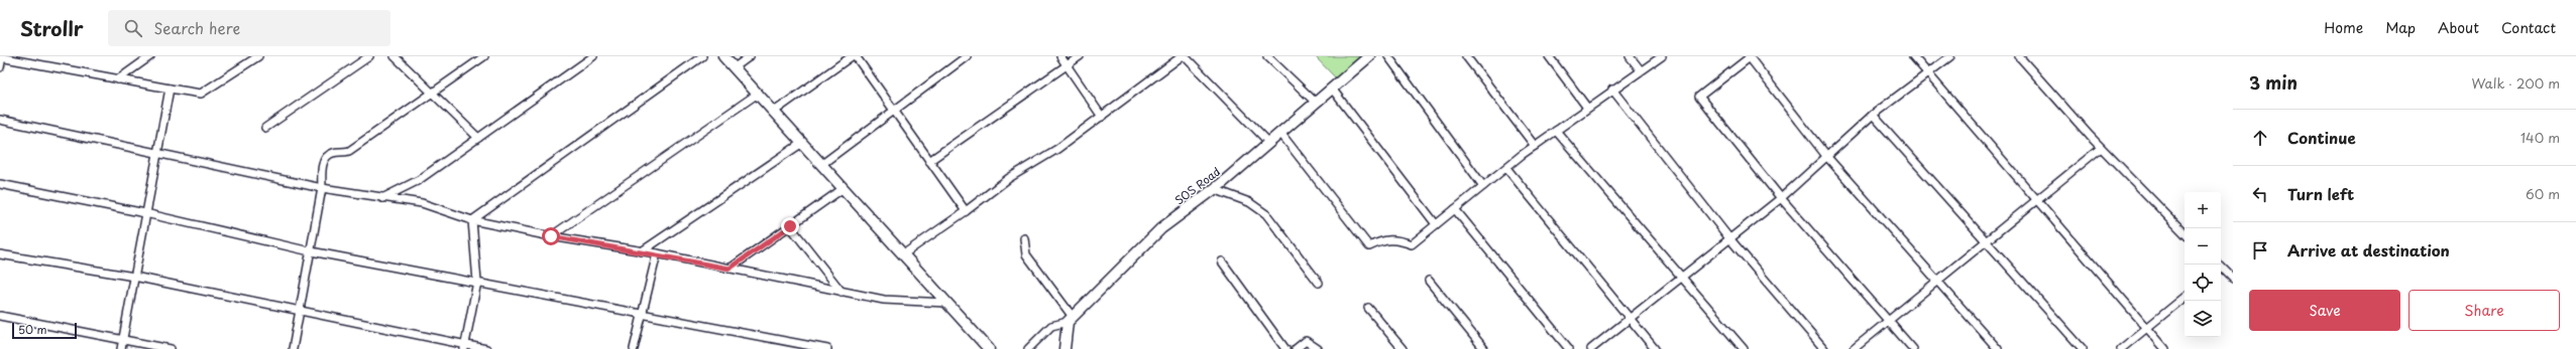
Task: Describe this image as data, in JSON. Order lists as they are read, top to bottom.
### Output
{
  "streets": {
    "street": ["SOS Road"]
  },
  "scale_bar": "50 m",
  "page": {
    "header": "Strollr",
    "search": "Search here",
    "nav": [
      "Home",
      "Map",
      "About",
      "Contact"
    ],
    "heading": ["3 min", "Walk · 200 m"],
    "list": [
      ["Continue", "140 m"],
      ["Turn left", "60 m"],
      "Arrive at destination"
    ],
    "map_buttons": ["+", "−"],
    "buttons": ["Save", "Share"],
    "scale": "50 m"
  }
}
